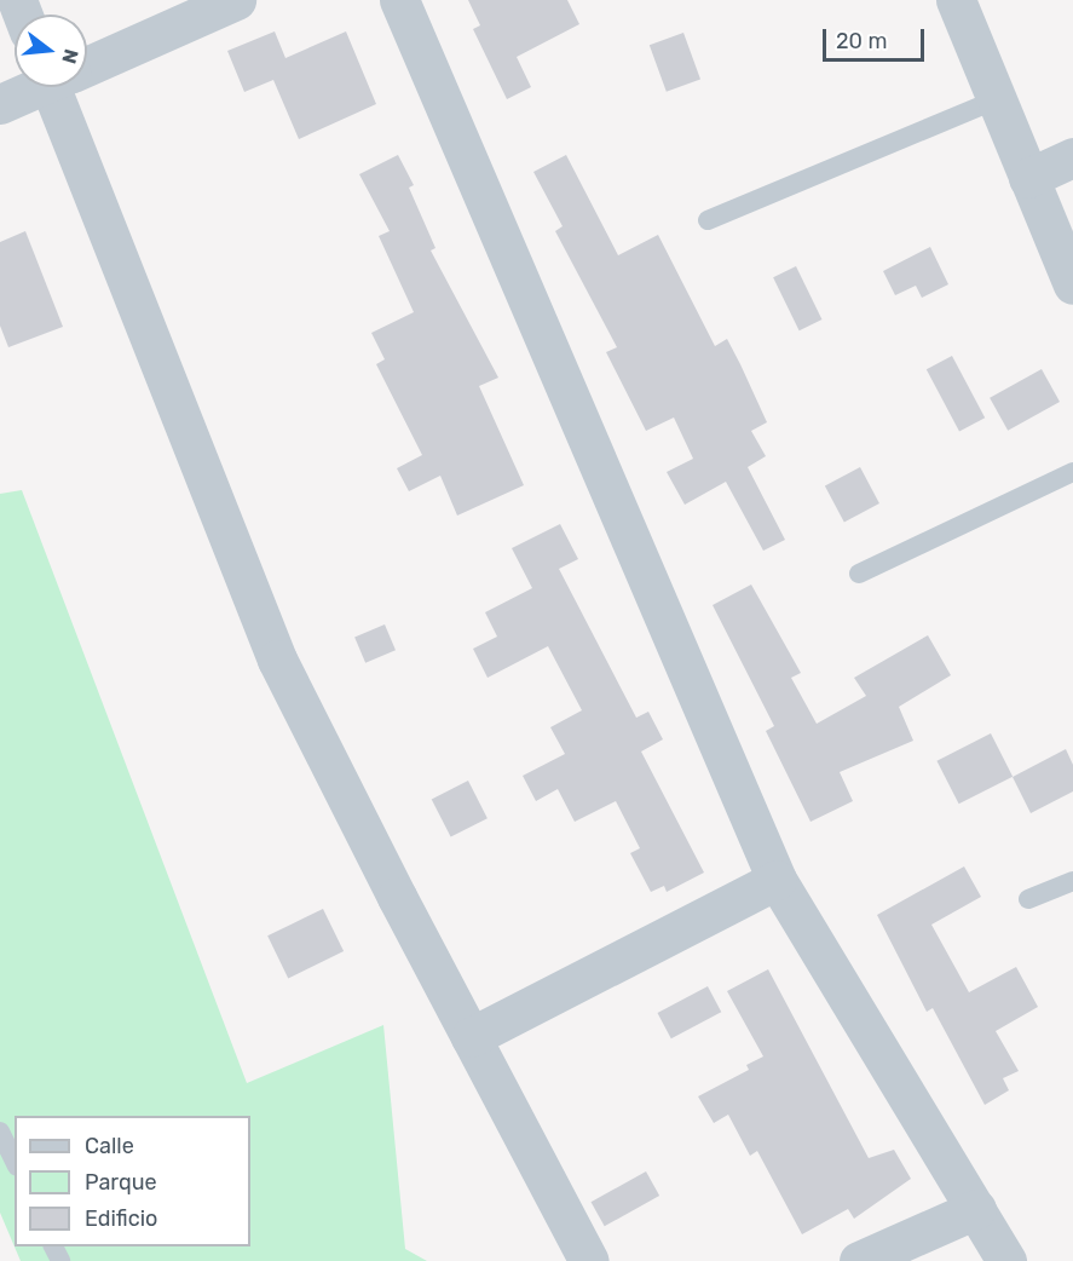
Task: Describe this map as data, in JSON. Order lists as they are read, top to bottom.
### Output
{
  "legend": ["Calle", "Parque", "Edificio"],
  "scale_bar": "20 m",
  "north": "right"
}
